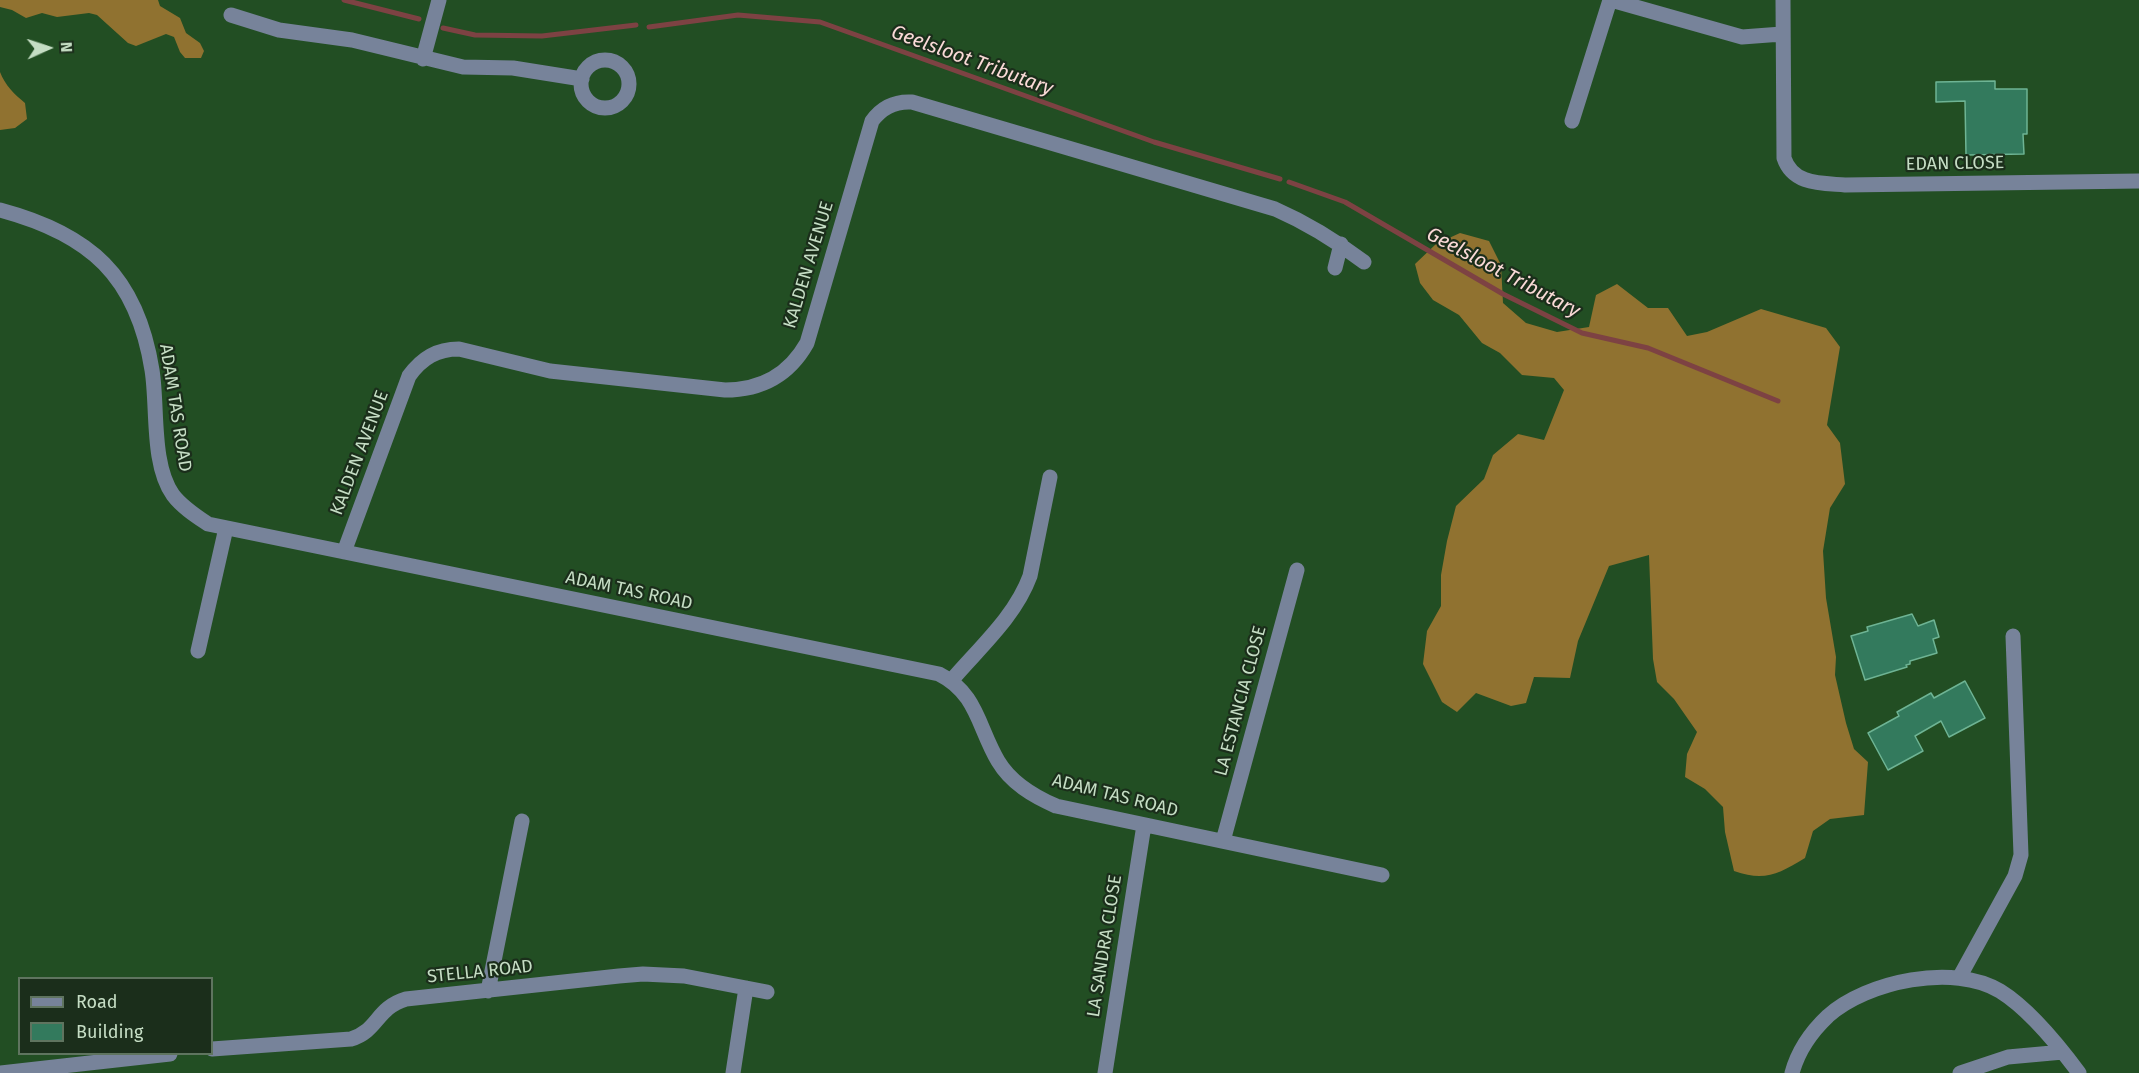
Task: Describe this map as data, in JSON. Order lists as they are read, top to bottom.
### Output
{
  "streets": {
    "street": [
      "EDAN CLOSE",
      "KALDEN AVENUE",
      "ADAM TAS ROAD",
      "LA ESTANCIA CLOSE",
      "LA SANDRA CLOSE",
      "STELLA ROAD"
    ]
  },
  "crossings": [
    ["KALDEN AVENUE", "ADAM TAS ROAD"],
    ["ADAM TAS ROAD", "LA ESTANCIA CLOSE"],
    ["ADAM TAS ROAD", "LA SANDRA CLOSE"]
  ],
  "water": ["Geelsloot Tributary"],
  "legend": ["Road", "Building"],
  "north": "right"
}
